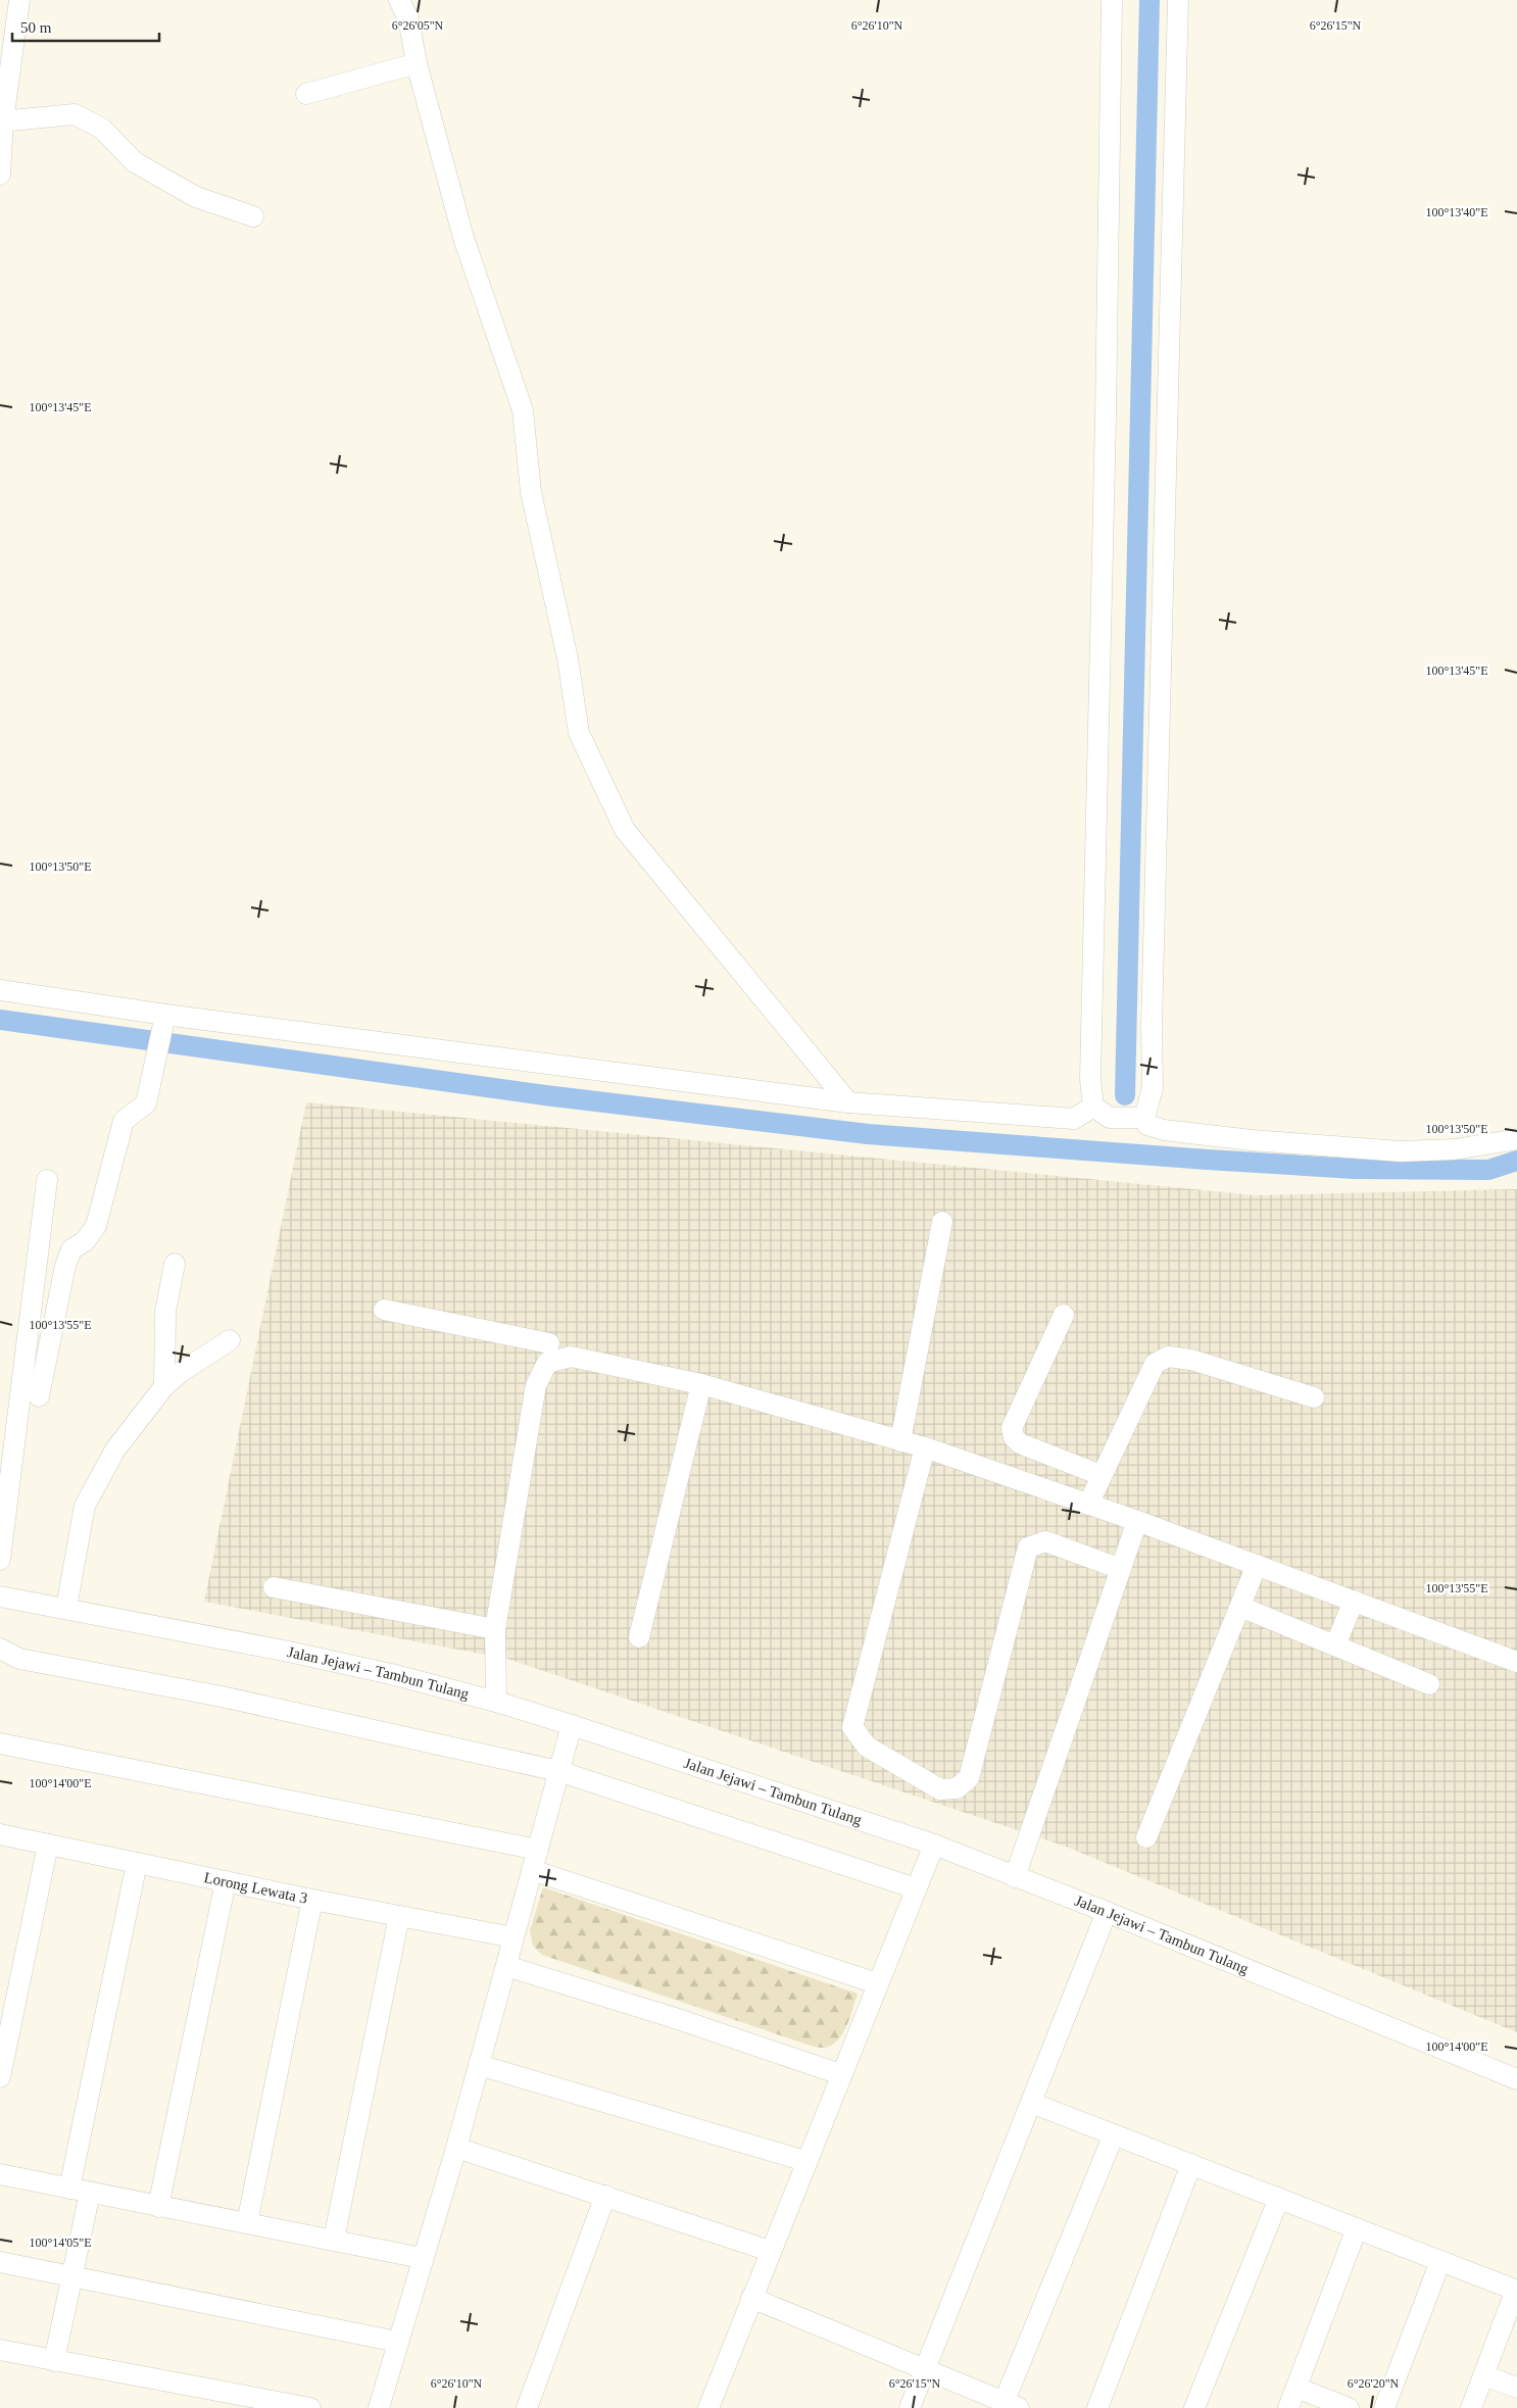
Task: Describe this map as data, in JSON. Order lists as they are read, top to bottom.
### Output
{
  "streets": {
    "street": ["Jalan Jejawi – Tambun Tulang", "Lorong Lewata 3"]
  },
  "scale_bar": "50 m",
  "coordinates": [
    "6°26'05\"N",
    "6°26'10\"N",
    "6°26'15\"N",
    "100°13'40\"E",
    "100°13'45\"E",
    "100°13'50\"E",
    "100°13'55\"E",
    "100°14'00\"E",
    "100°14'05\"E",
    "6°26'20\"N"
  ]
}
